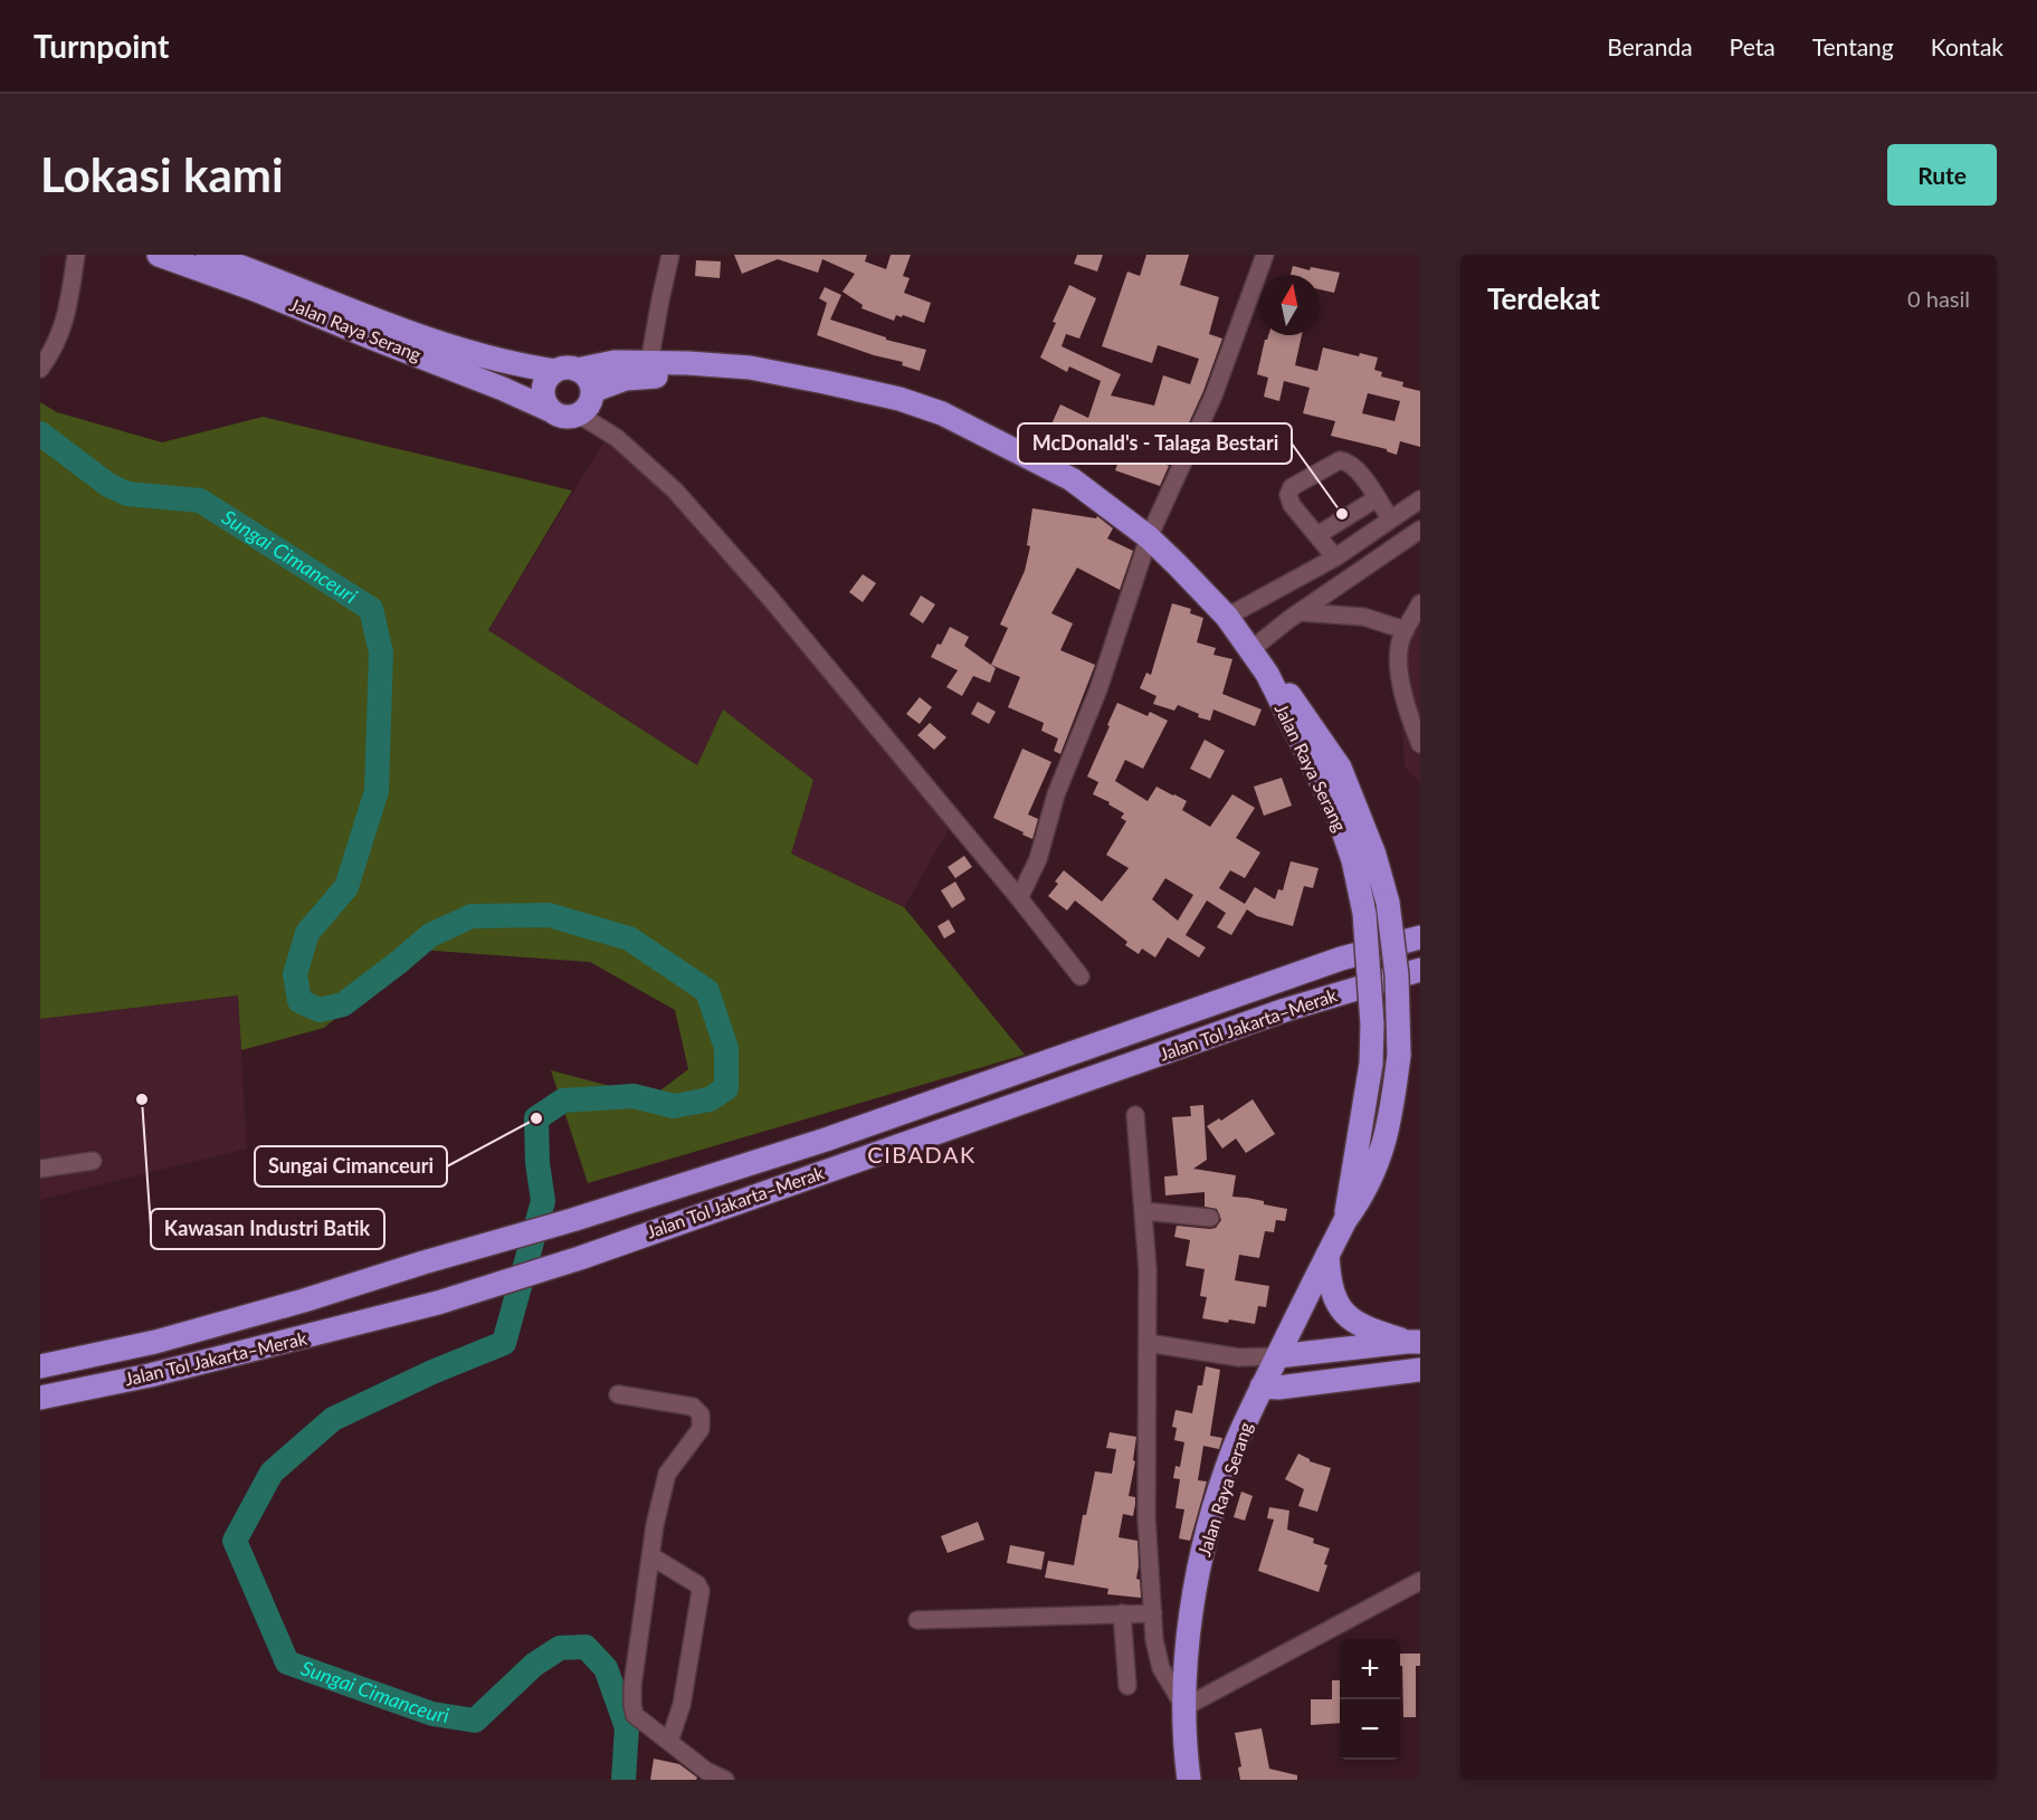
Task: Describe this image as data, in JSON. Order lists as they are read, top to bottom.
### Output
{
  "streets": {
    "highway": ["Jalan Raya Serang", "Jalan Tol Jakarta–Merak"]
  },
  "districts": ["CIBADAK"],
  "water": ["Sungai Cimanceuri"],
  "places": ["McDonald's - Talaga Bestari", "Kawasan Industri Batik", "Sungai Cimanceuri"],
  "north": "top",
  "page": {
    "header": "Turnpoint",
    "nav": [
      "Beranda",
      "Peta",
      "Tentang",
      "Kontak"
    ],
    "buttons": "Rute",
    "title": "Lokasi kami",
    "heading": ["Terdekat", "0 hasil"],
    "map_buttons": ["+", "−"]
  }
}
